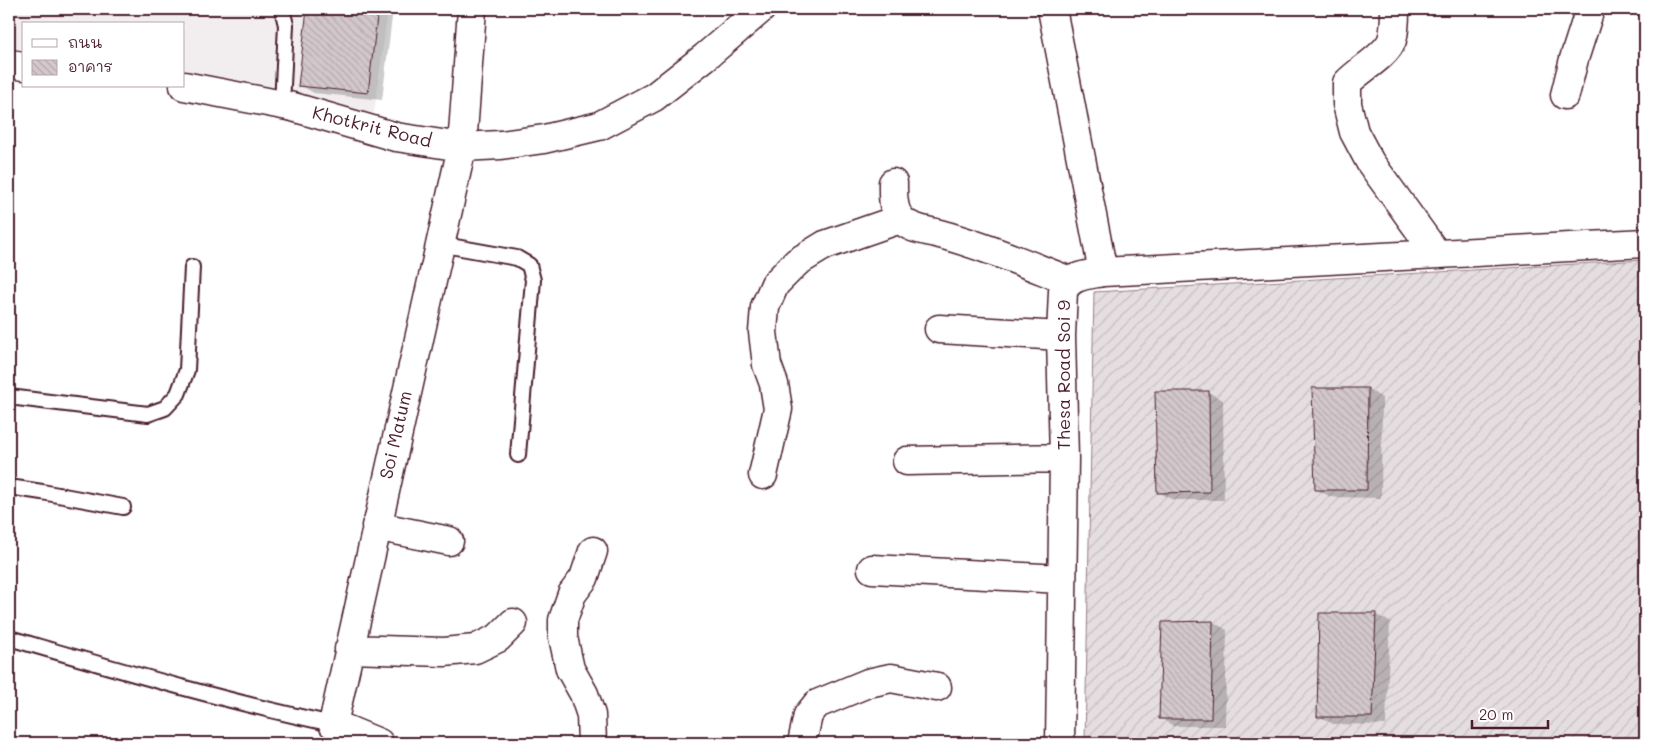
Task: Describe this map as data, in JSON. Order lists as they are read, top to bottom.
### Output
{
  "streets": {
    "street": ["Khotkrit Road", "Thesa Road Soi 9", "Soi Matum"]
  },
  "crossings": [
    ["Khotkrit Road", "Soi Matum"]
  ],
  "legend": ["ถนน", "อาคาร"],
  "scale_bar": "20 m"
}
